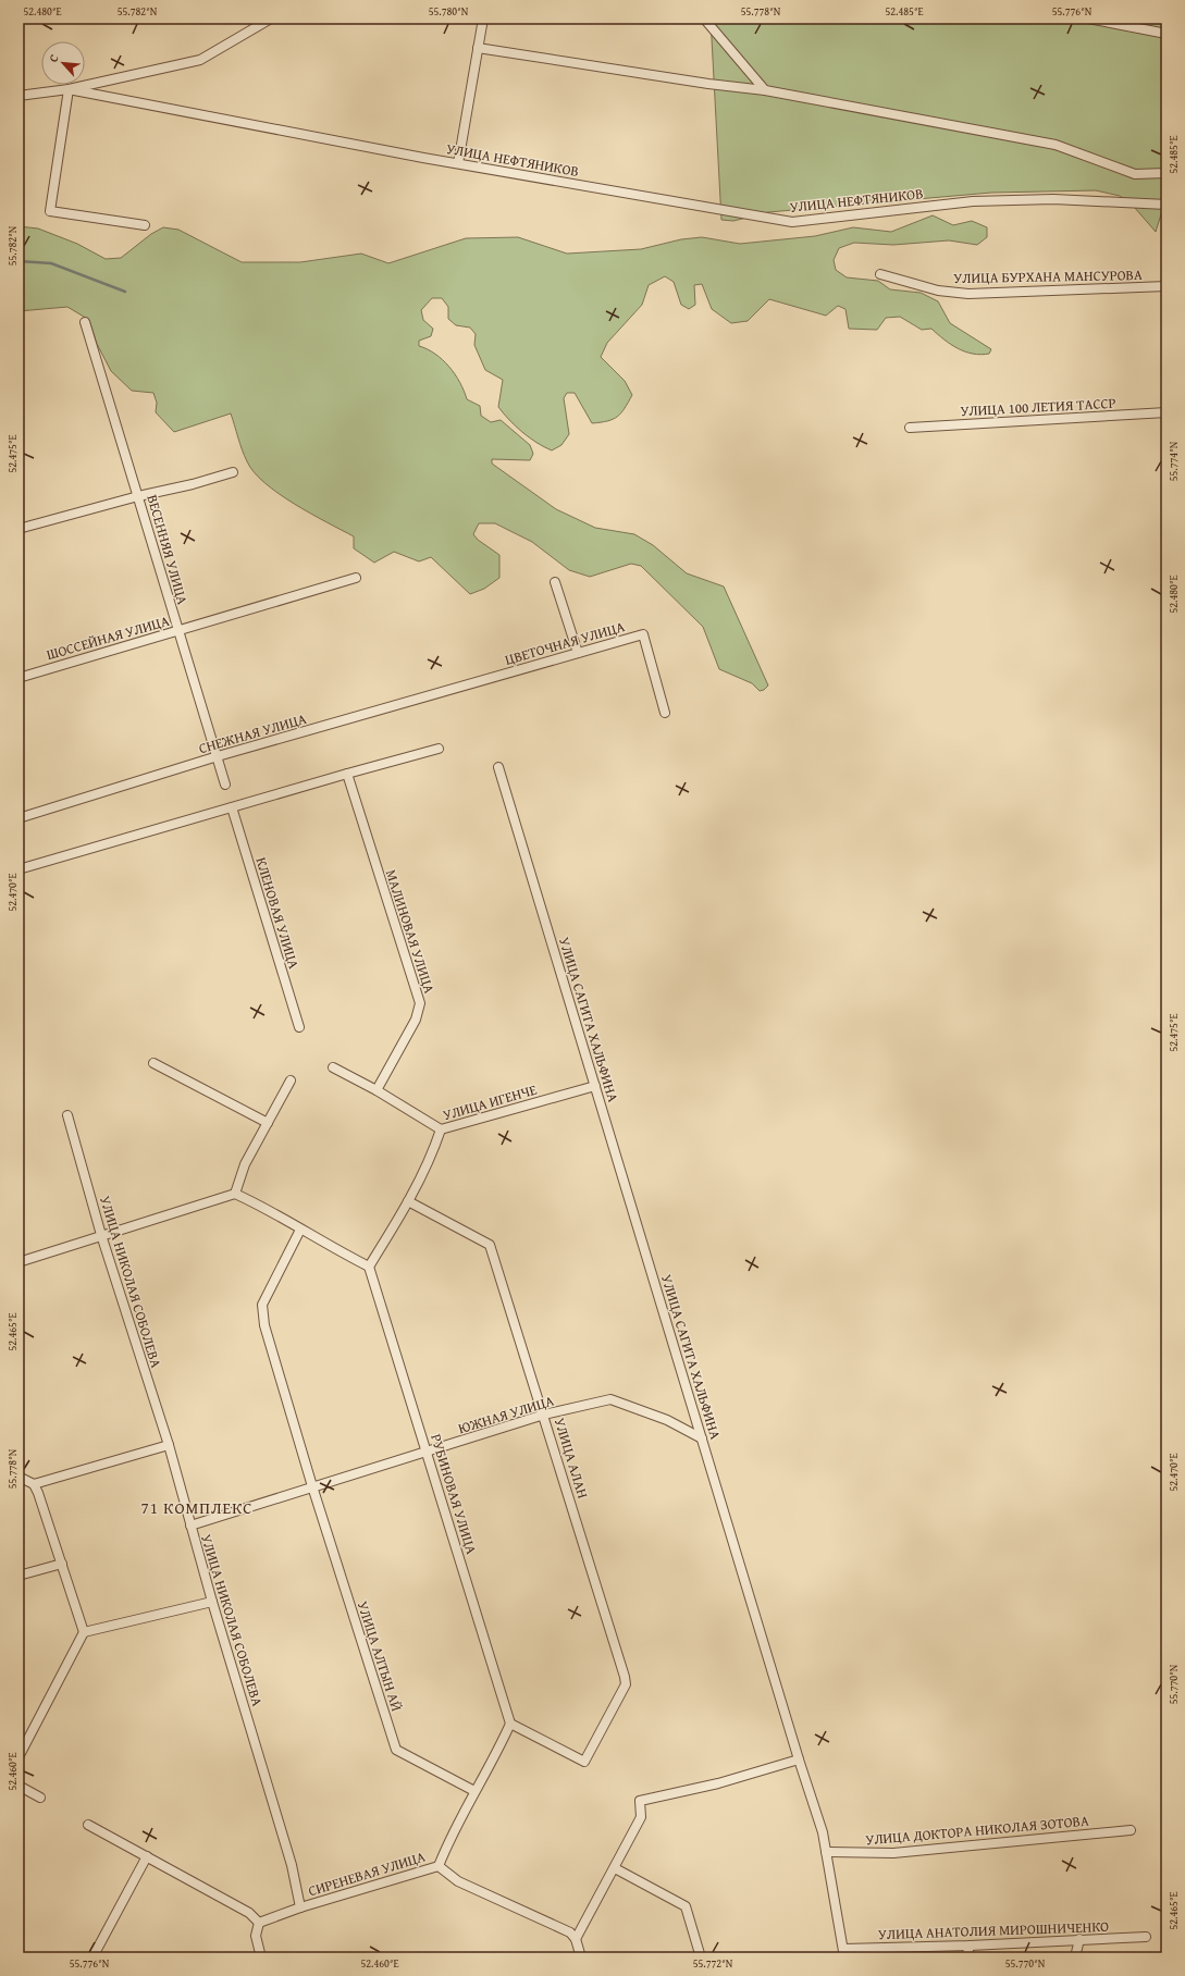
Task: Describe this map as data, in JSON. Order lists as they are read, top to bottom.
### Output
{
  "streets": {
    "street": [
      "УЛИЦА НЕФТЯНИКОВ",
      "УЛИЦА БУРХАНА МАНСУРОВА",
      "УЛИЦА 100 ЛЕТИЯ ТАССР",
      "ВЕСЕННЯЯ УЛИЦА",
      "ШОССЕЙНАЯ УЛИЦА",
      "ЦВЕТОЧНАЯ УЛИЦА",
      "СНЕЖНАЯ УЛИЦА",
      "КЛЕНОВАЯ УЛИЦА",
      "МАЛИНОВАЯ УЛИЦА",
      "УЛИЦА САГИТА ХАЛЬФИНА",
      "УЛИЦА ИГЕНЧЕ",
      "УЛИЦА НИКОЛАЯ СОБОЛЕВА",
      "ЮЖНАЯ УЛИЦА",
      "УЛИЦА АЛАН",
      "РУБИНОВАЯ УЛИЦА",
      "УЛИЦА АЛТЫН АЙ",
      "УЛИЦА ДОКТОРА НИКОЛАЯ ЗОТОВА",
      "СИРЕНЕВАЯ УЛИЦА",
      "УЛИЦА АНАТОЛИЯ МИРОШНИЧЕНКО"
    ]
  },
  "crossings": [
    ["ВЕСЕННЯЯ УЛИЦА", "ШОССЕЙНАЯ УЛИЦА"],
    ["ВЕСЕННЯЯ УЛИЦА", "СНЕЖНАЯ УЛИЦА"],
    ["ЦВЕТОЧНАЯ УЛИЦА", "СНЕЖНАЯ УЛИЦА"],
    ["УЛИЦА САГИТА ХАЛЬФИНА", "УЛИЦА ИГЕНЧЕ"],
    ["УЛИЦА САГИТА ХАЛЬФИНА", "ЮЖНАЯ УЛИЦА"],
    ["УЛИЦА САГИТА ХАЛЬФИНА", "УЛИЦА ДОКТОРА НИКОЛАЯ ЗОТОВА"],
    ["УЛИЦА САГИТА ХАЛЬФИНА", "УЛИЦА АНАТОЛИЯ МИРОШНИЧЕНКО"],
    ["УЛИЦА ИГЕНЧЕ", "УЛИЦА АЛАН"],
    ["УЛИЦА ИГЕНЧЕ", "РУБИНОВАЯ УЛИЦА"],
    ["УЛИЦА НИКОЛАЯ СОБОЛЕВА", "ЮЖНАЯ УЛИЦА"],
    ["УЛИЦА НИКОЛАЯ СОБОЛЕВА", "СИРЕНЕВАЯ УЛИЦА"],
    ["ЮЖНАЯ УЛИЦА", "УЛИЦА АЛАН"],
    ["ЮЖНАЯ УЛИЦА", "РУБИНОВАЯ УЛИЦА"],
    ["ЮЖНАЯ УЛИЦА", "УЛИЦА АЛТЫН АЙ"],
    ["УЛИЦА АЛАН", "РУБИНОВАЯ УЛИЦА"]
  ],
  "districts": ["71 КОМПЛЕКС"],
  "north": "top left",
  "coordinates": [
    "52.480°E",
    "55.782°N",
    "55.780°N",
    "55.778°N",
    "52.485°E",
    "55.776°N",
    "52.475°E",
    "55.774°N",
    "52.470°E",
    "52.465°E",
    "55.770°N",
    "52.460°E",
    "55.772°N"
  ]
}
